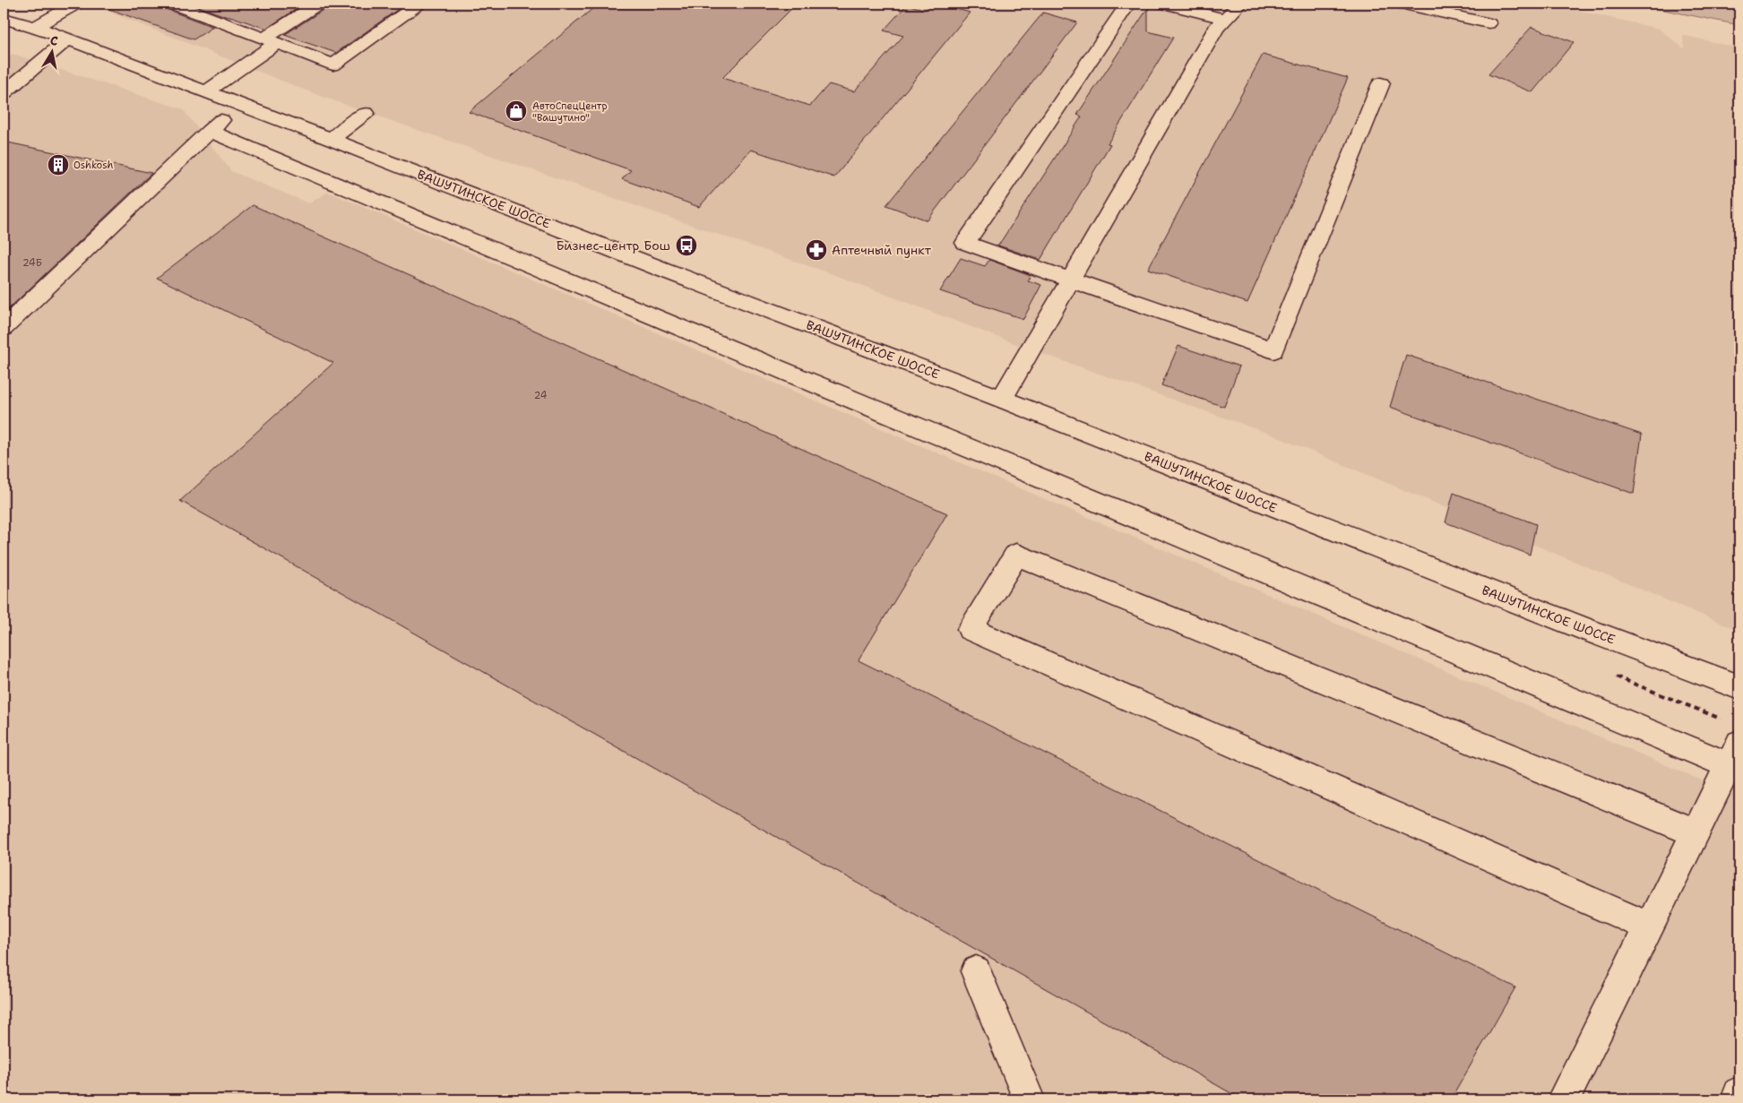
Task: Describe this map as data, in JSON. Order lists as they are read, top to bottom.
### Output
{
  "streets": {
    "street": ["ВАШУТИНСКОЕ ШОССЕ"]
  },
  "places": {
    "shop": ["АвтоСпецЦентр \"Вашутино\""],
    "building": ["Oshkosh"],
    "bus stop": ["Бизнес-центр Бош"],
    "pharmacy": ["Аптечный пункт"]
  },
  "house_numbers": ["24Б", "24"],
  "north": "top"
}
